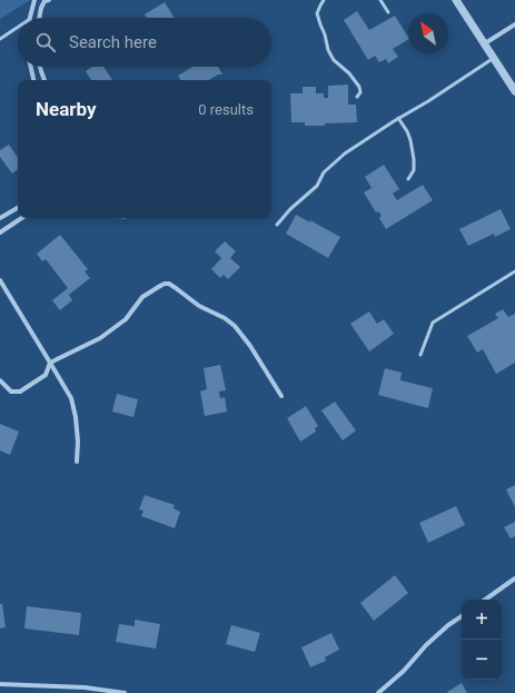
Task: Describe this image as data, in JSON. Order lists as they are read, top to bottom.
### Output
{
  "north": "top left",
  "page": {
    "search": "Search here",
    "heading": ["Nearby", "0 results"],
    "map_buttons": ["+", "−"]
  }
}
